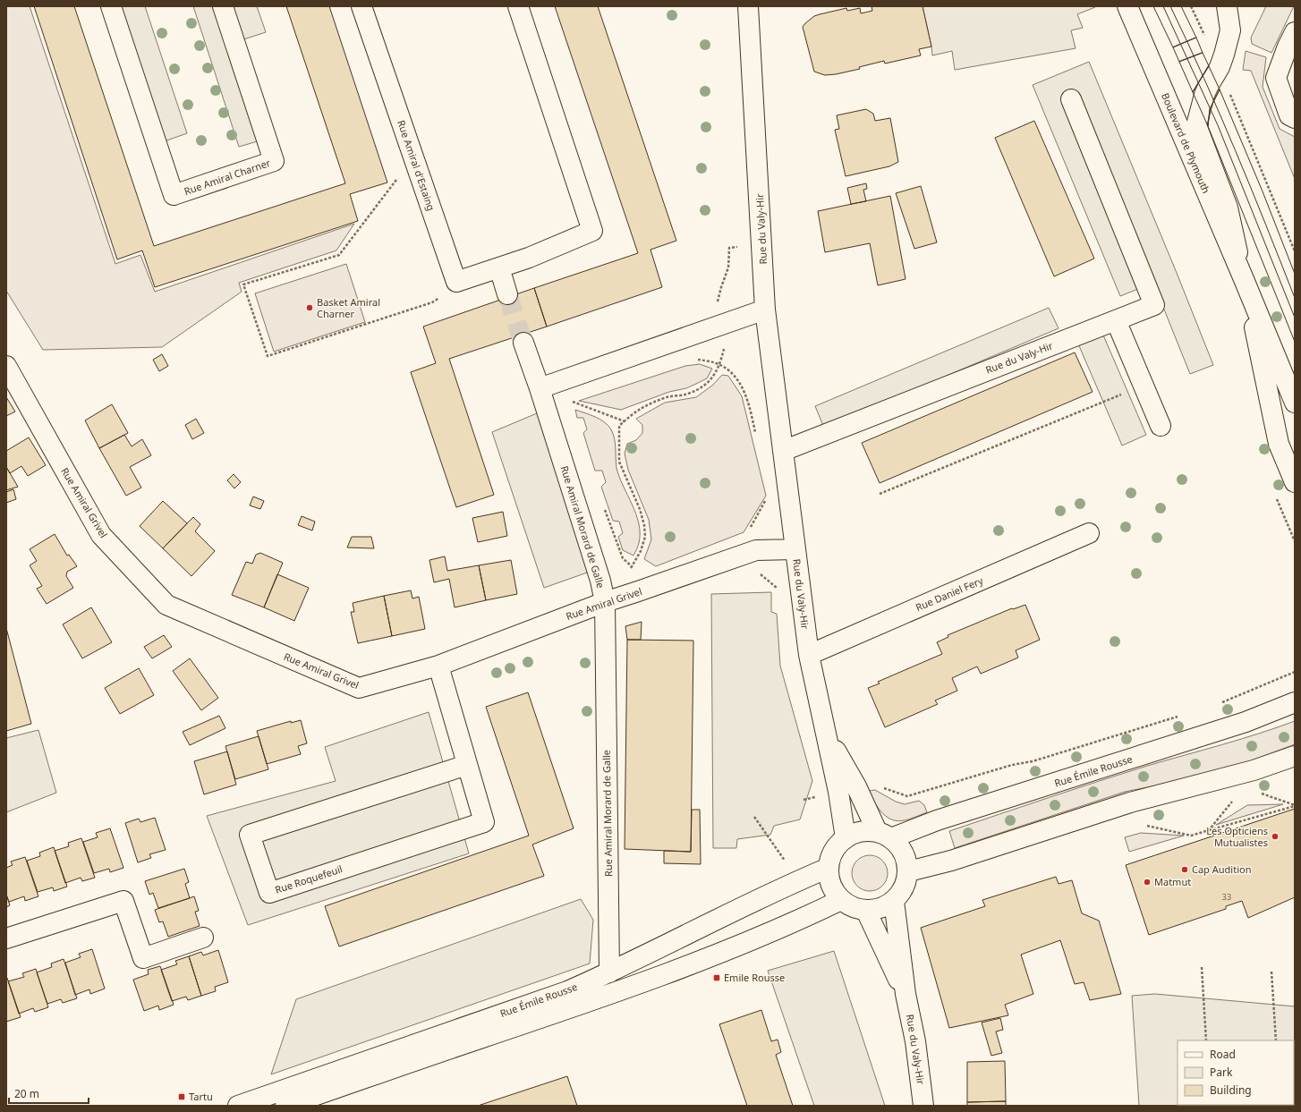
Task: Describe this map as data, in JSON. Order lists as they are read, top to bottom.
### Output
{
  "streets": {
    "street": [
      "Boulevard de Plymouth",
      "Rue Amiral d'Estaing",
      "Rue Amiral Charner",
      "Rue du Valy-Hir",
      "Rue Amiral Grivel",
      "Rue Amiral Morard de Galle",
      "Rue Daniel Fery",
      "Rue Émile Rousse",
      "Rue Roquefeuil"
    ]
  },
  "crossings": [
    ["Rue du Valy-Hir", "Rue Amiral Grivel"],
    ["Rue du Valy-Hir", "Rue Daniel Fery"],
    ["Rue du Valy-Hir", "Rue Émile Rousse"],
    ["Rue Amiral Grivel", "Rue Amiral Morard de Galle"],
    ["Rue Amiral Grivel", "Rue Roquefeuil"],
    ["Rue Amiral Morard de Galle", "Rue Émile Rousse"]
  ],
  "places": {
    "other": [
      "Basket Amiral Charner",
      "Les Opticiens Mutualistes",
      "Cap Audition",
      "Matmut"
    ],
    "transit": ["Emile Rousse", "Tartu"]
  },
  "house_numbers": ["33"],
  "legend": ["Road", "Park", "Building"],
  "scale_bar": "20 m"
}
